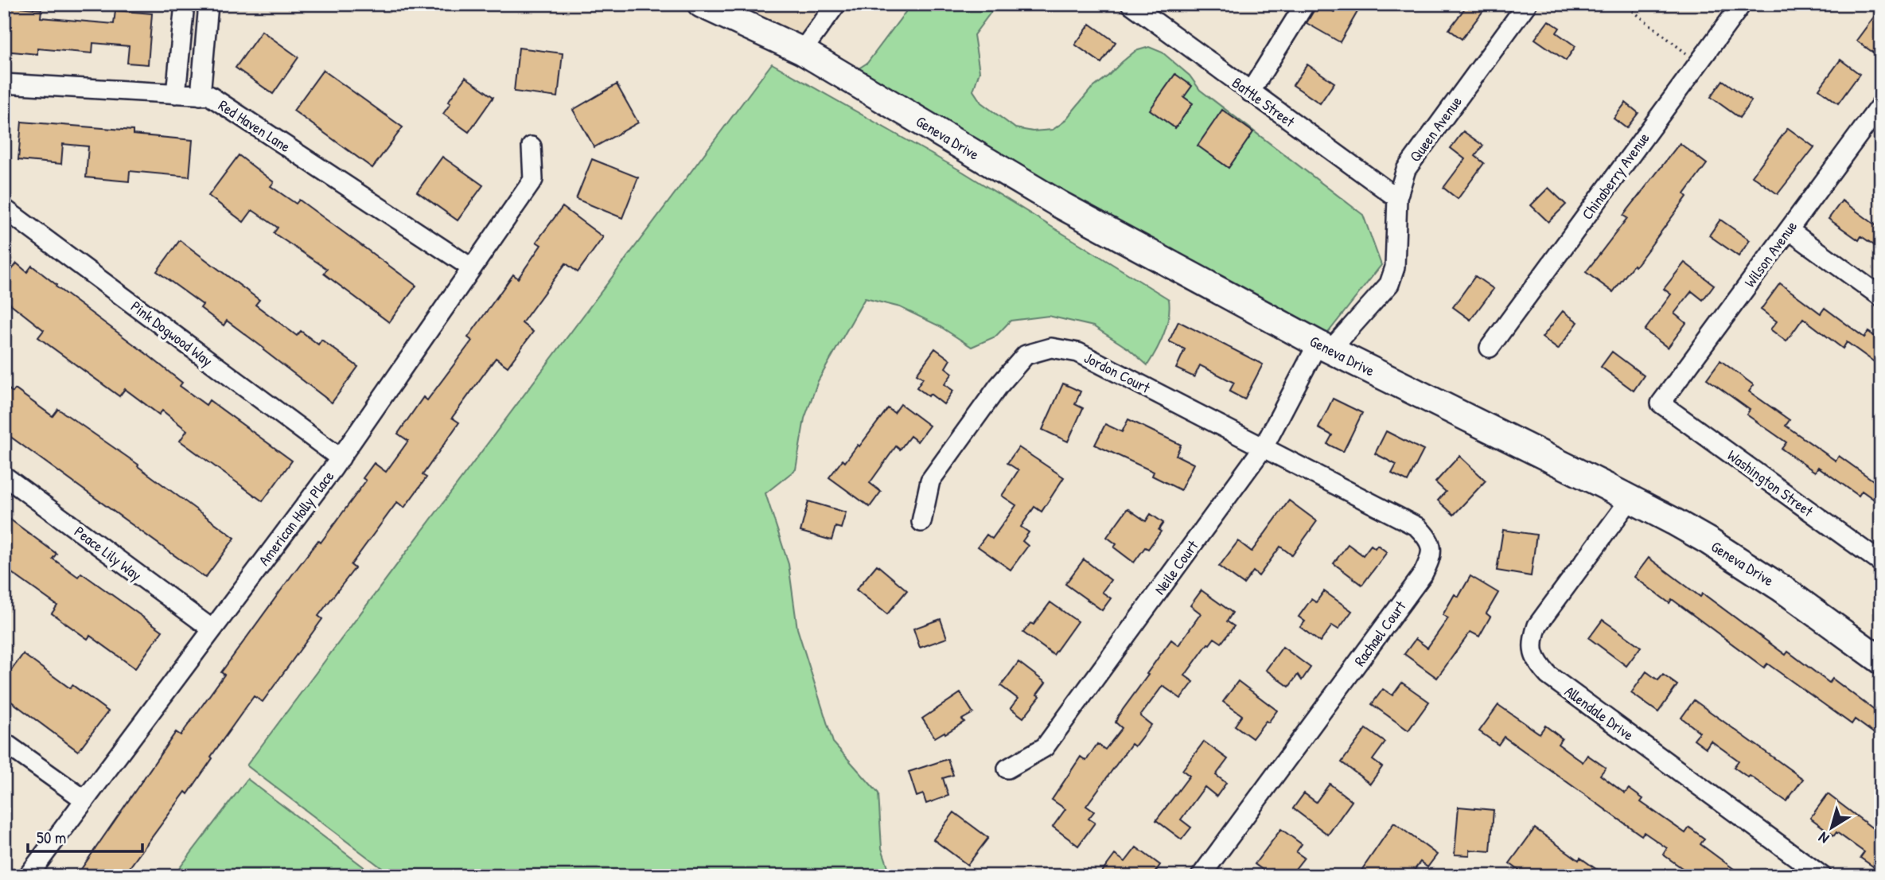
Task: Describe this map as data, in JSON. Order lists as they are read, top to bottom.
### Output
{
  "streets": {
    "main road": ["Geneva Drive"],
    "street": [
      "Battle Street",
      "Red Haven Lane",
      "Queen Avenue",
      "Chinaberry Avenue",
      "Wilson Avenue",
      "Pink Dogwood Way",
      "Jordon Court",
      "Washington Street",
      "American Holly Place",
      "Peace Lily Way",
      "Neile Court",
      "Rachael Court",
      "Allendale Drive"
    ]
  },
  "crossings": [
    ["Battle Street", "Queen Avenue"],
    ["Red Haven Lane", "American Holly Place"],
    ["Queen Avenue", "Geneva Drive"],
    ["Queen Avenue", "Neile Court"],
    ["Geneva Drive", "Neile Court"],
    ["Geneva Drive", "Allendale Drive"],
    ["Wilson Avenue", "Washington Street"],
    ["Pink Dogwood Way", "American Holly Place"],
    ["Jordon Court", "Neile Court"],
    ["Jordon Court", "Rachael Court"],
    ["American Holly Place", "Peace Lily Way"],
    ["Neile Court", "Rachael Court"]
  ],
  "scale_bar": "50 m",
  "north": "bottom left"
}
